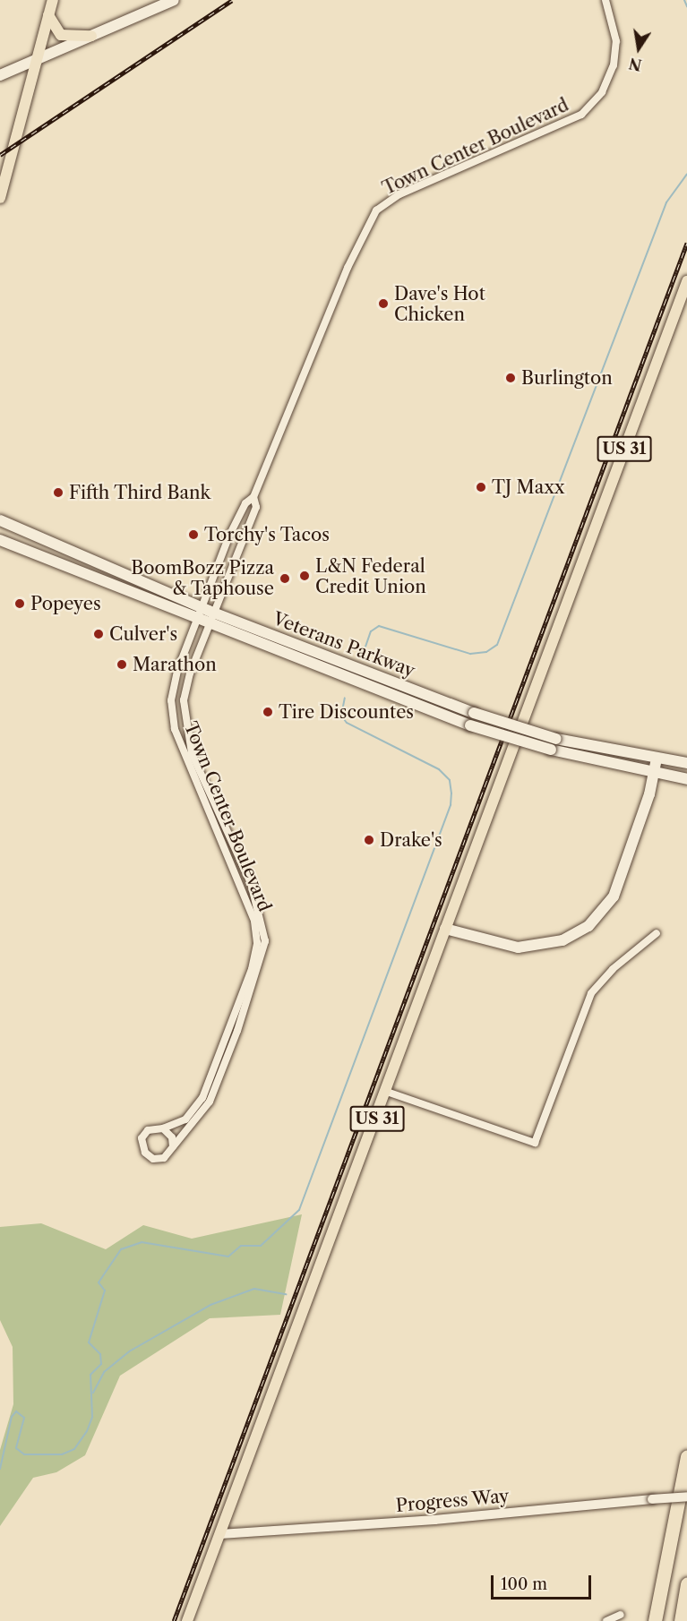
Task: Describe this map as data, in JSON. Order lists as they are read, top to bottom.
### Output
{
  "streets": {
    "main road": ["US 31", "Veterans Parkway"],
    "street": ["Town Center Boulevard", "Progress Way"]
  },
  "crossings": [
    ["Town Center Boulevard", "Veterans Parkway"],
    ["US 31", "Progress Way"]
  ],
  "places": [
    "Dave's Hot Chicken",
    "Burlington",
    "TJ Maxx",
    "Fifth Third Bank",
    "Torchy's Tacos",
    "L&N Federal Credit Union",
    "BoomBozz Pizza & Taphouse",
    "Popeyes",
    "Culver's",
    "Marathon",
    "Tire Discountes",
    "Drake's"
  ],
  "scale_bar": "100 m",
  "north": "bottom"
}
